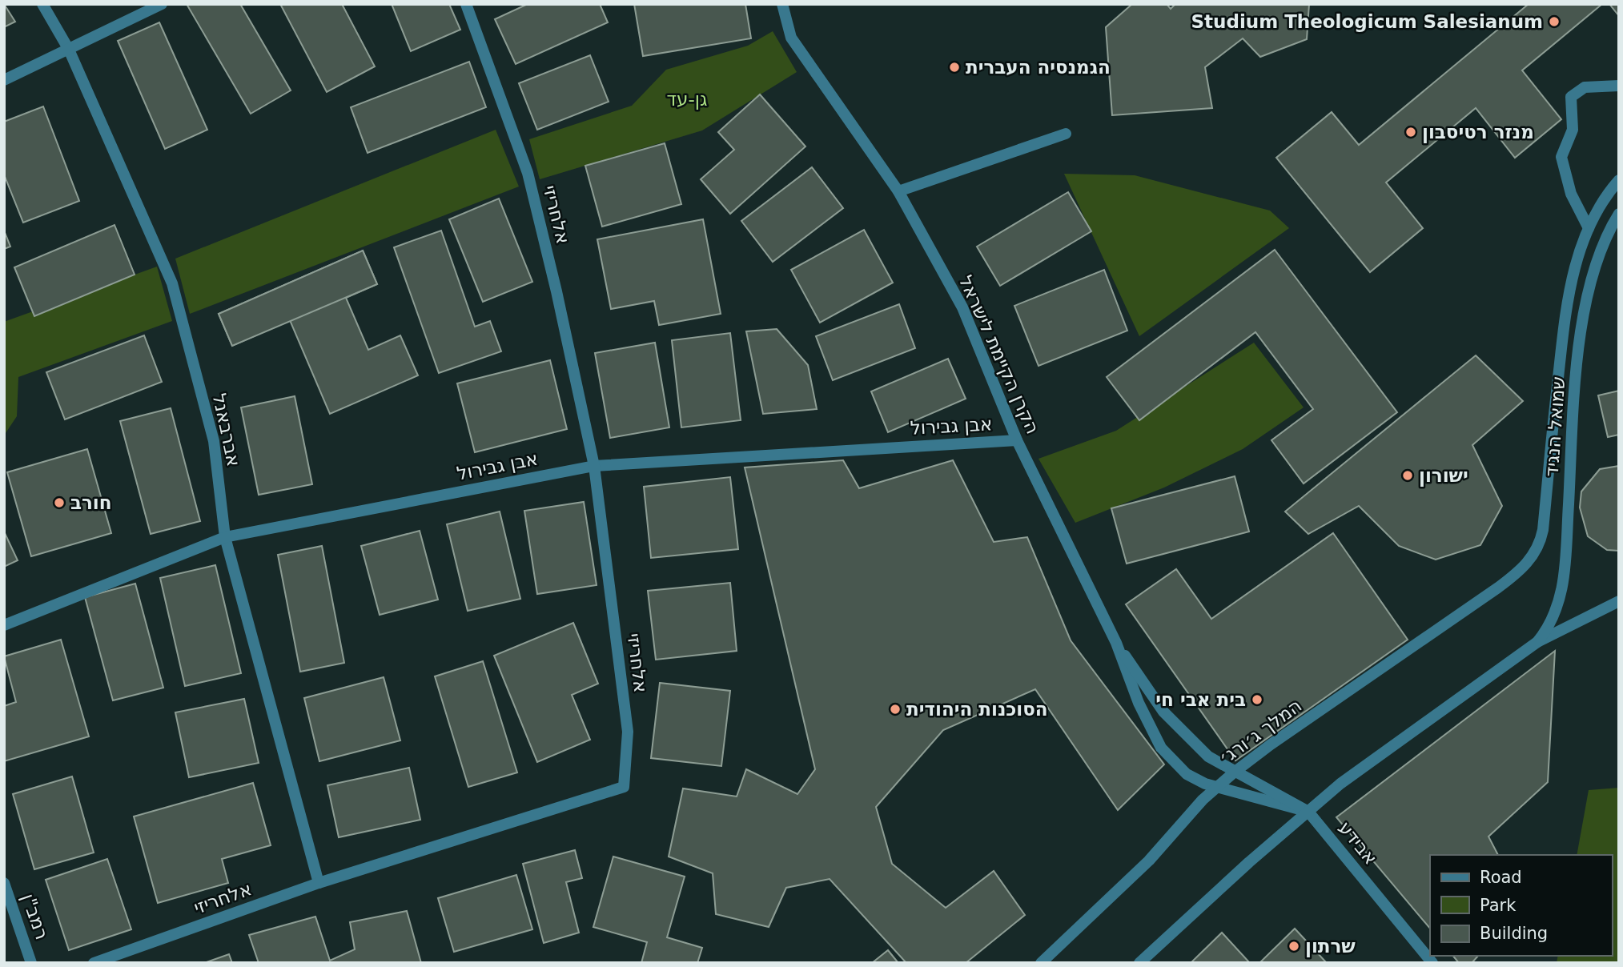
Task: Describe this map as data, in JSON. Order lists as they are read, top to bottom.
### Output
{
  "streets": {
    "street": [
      "אלחריזי",
      "הקרן הקיימת לישראל",
      "אבן גבירול",
      "שמואל הנגיד",
      "אברבאנל",
      "המלך ג׳ורג׳",
      "אבידע",
      "רמב\"ן"
    ]
  },
  "crossings": [
    ["אלחריזי", "אבן גבירול"],
    ["אלחריזי", "אברבאנל"],
    ["הקרן הקיימת לישראל", "אבן גבירול"],
    ["הקרן הקיימת לישראל", "המלך ג׳ורג׳"],
    ["הקרן הקיימת לישראל", "אבידע"],
    ["אבן גבירול", "אברבאנל"],
    ["שמואל הנגיד", "המלך ג׳ורג׳"],
    ["המלך ג׳ורג׳", "אבידע"]
  ],
  "parks": ["גן-עד"],
  "places": [
    "Studium Theologicum Salesianum",
    "הגמנסיה העברית",
    "מנזר רטיסבון",
    "ישורון",
    "חורב",
    "בית אבי חי",
    "הסוכנות היהודית",
    "שרתון"
  ],
  "legend": ["Road", "Park", "Building"]
}
